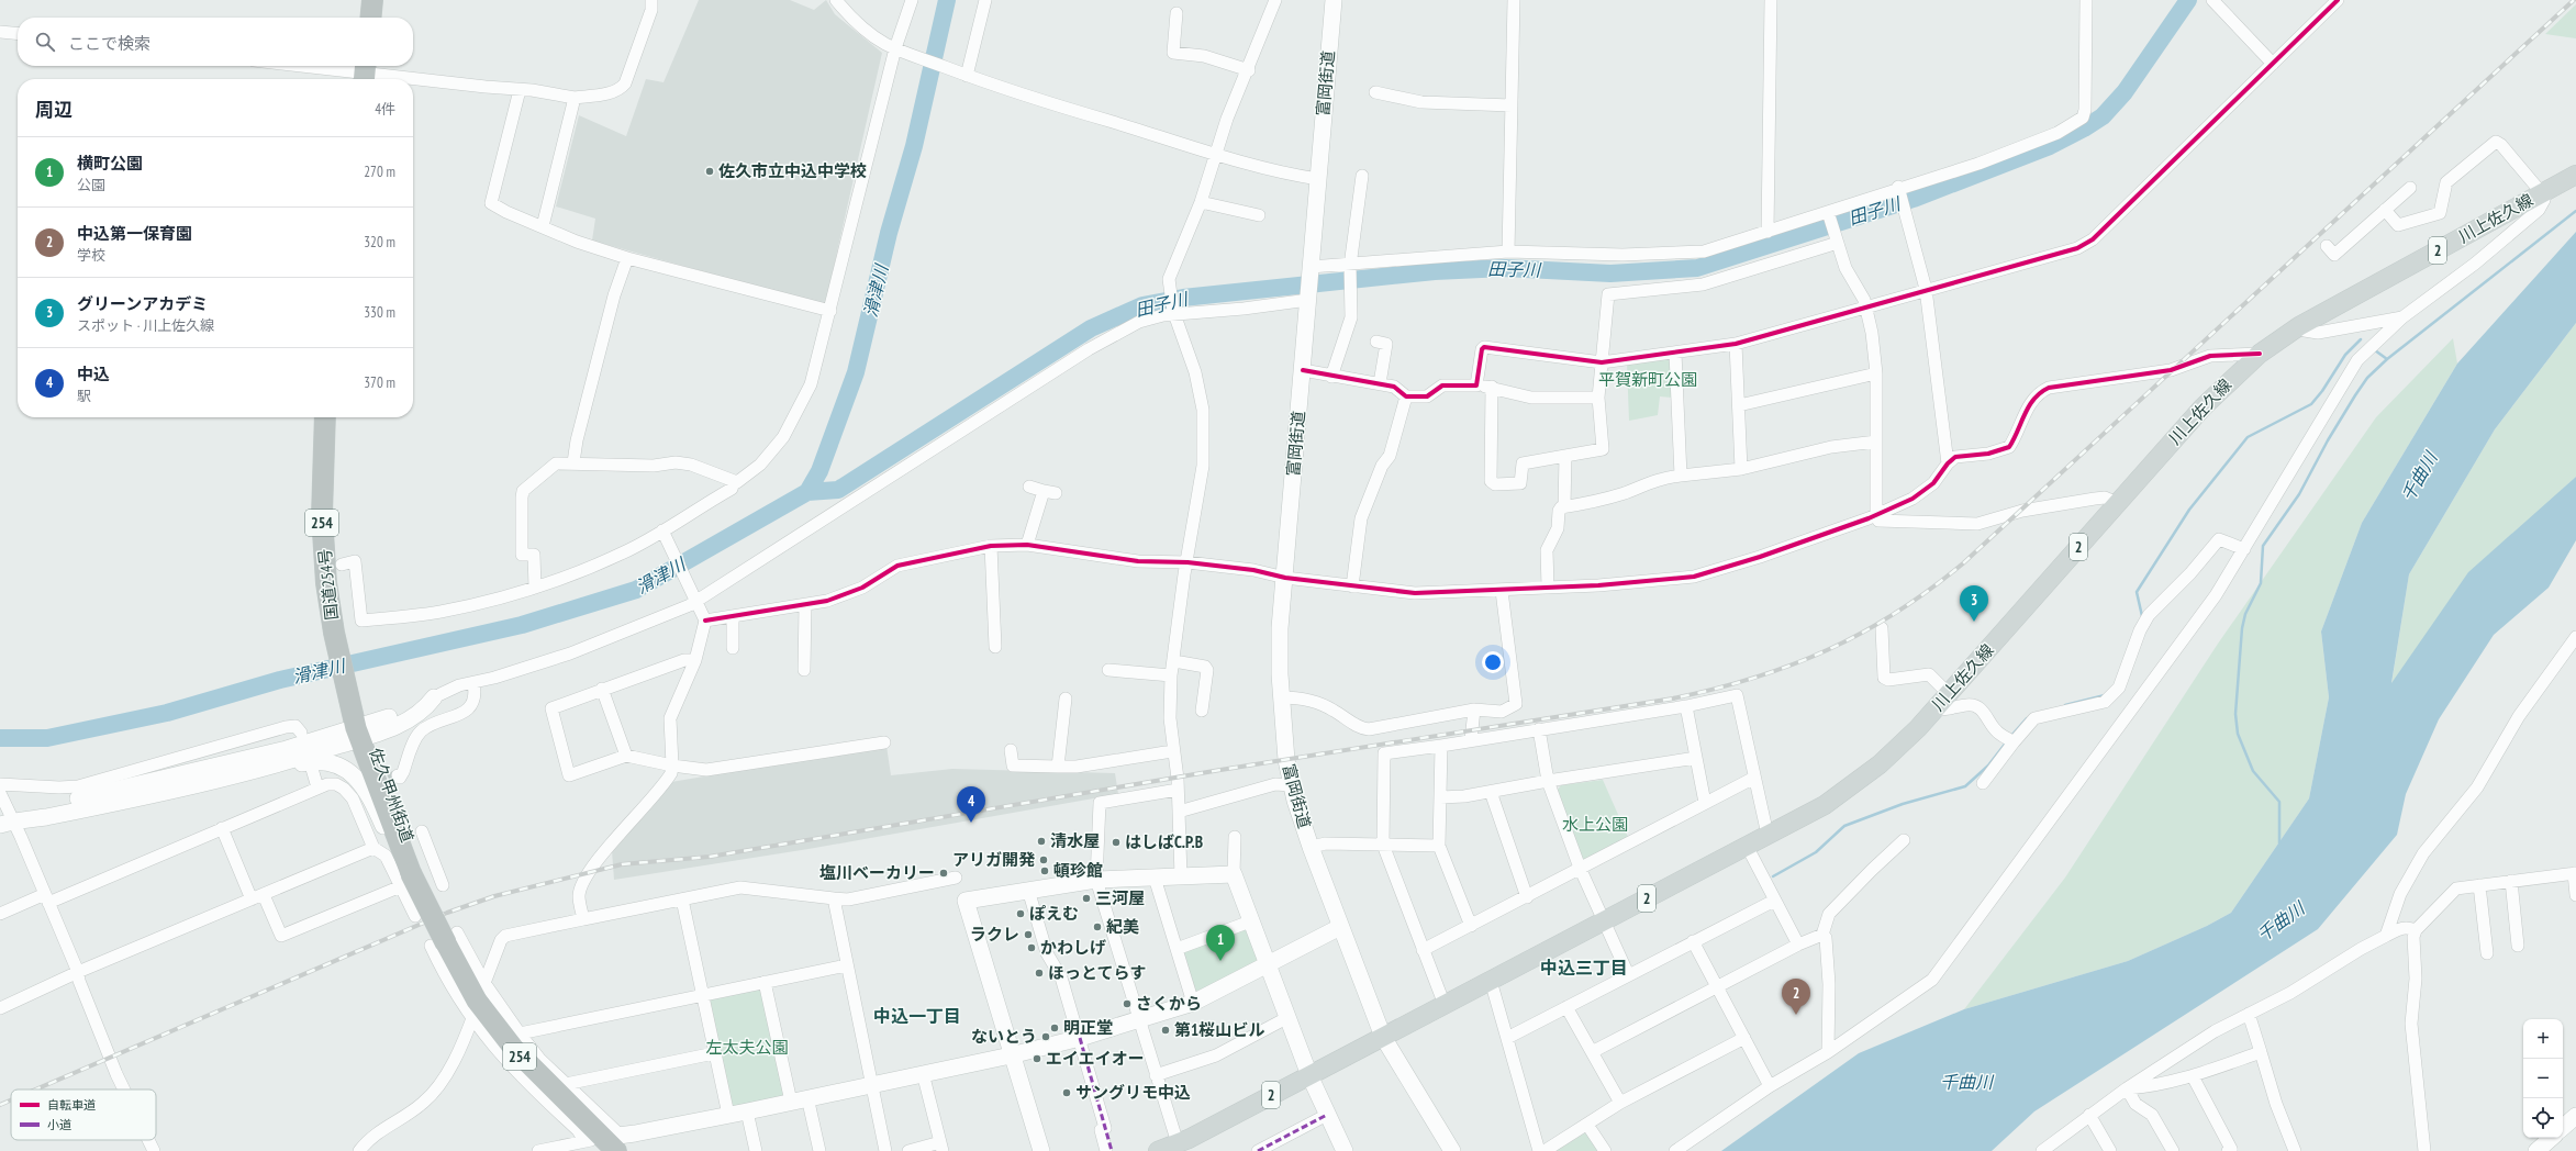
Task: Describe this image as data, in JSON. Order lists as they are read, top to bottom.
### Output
{
  "streets": {
    "highway": ["254", "国道254号", "佐久甲州街道"],
    "main road": ["富岡街道", "川上佐久線", "2"]
  },
  "crossings": [
    ["富岡街道", "2"],
    ["川上佐久線", "2"],
    ["国道254号", "佐久甲州街道"]
  ],
  "districts": ["中込三丁目", "中込一丁目"],
  "water": ["田子川", "滑津川", "千曲川"],
  "parks": ["平賀新町公園", "水上公園", "左太夫公園"],
  "places": [
    "佐久市立中込中学校",
    "清水屋",
    "はしばC.P.B",
    "アリガ開発",
    "頓珍館",
    "塩川ベーカリー",
    "三河屋",
    "ぽえむ",
    "紀美",
    "ラクレ",
    "かわしげ",
    "ほっとてらす",
    "さくから",
    "明正堂",
    "第1桜山ビル",
    "ないとう",
    "エイエイオー",
    "サングリモ中込"
  ],
  "legend": ["自転車道", "小道"],
  "page": {
    "search": "ここで検索",
    "heading": ["周辺", "4件"],
    "list": [
      {
        "mark": "1",
        "name": "横町公園",
        "note": "公園",
        "value": "270 m"
      },
      {
        "mark": "2",
        "name": "中込第一保育園",
        "note": "学校",
        "value": "320 m"
      },
      {
        "mark": "3",
        "name": "グリーンアカデミ",
        "note": "スポット · 川上佐久線",
        "value": "330 m"
      },
      {
        "mark": "4",
        "name": "中込",
        "note": "駅",
        "value": "370 m"
      }
    ],
    "pins": [
      "3",
      "4",
      "1",
      "2"
    ],
    "map_buttons": ["+", "−"]
  }
}
